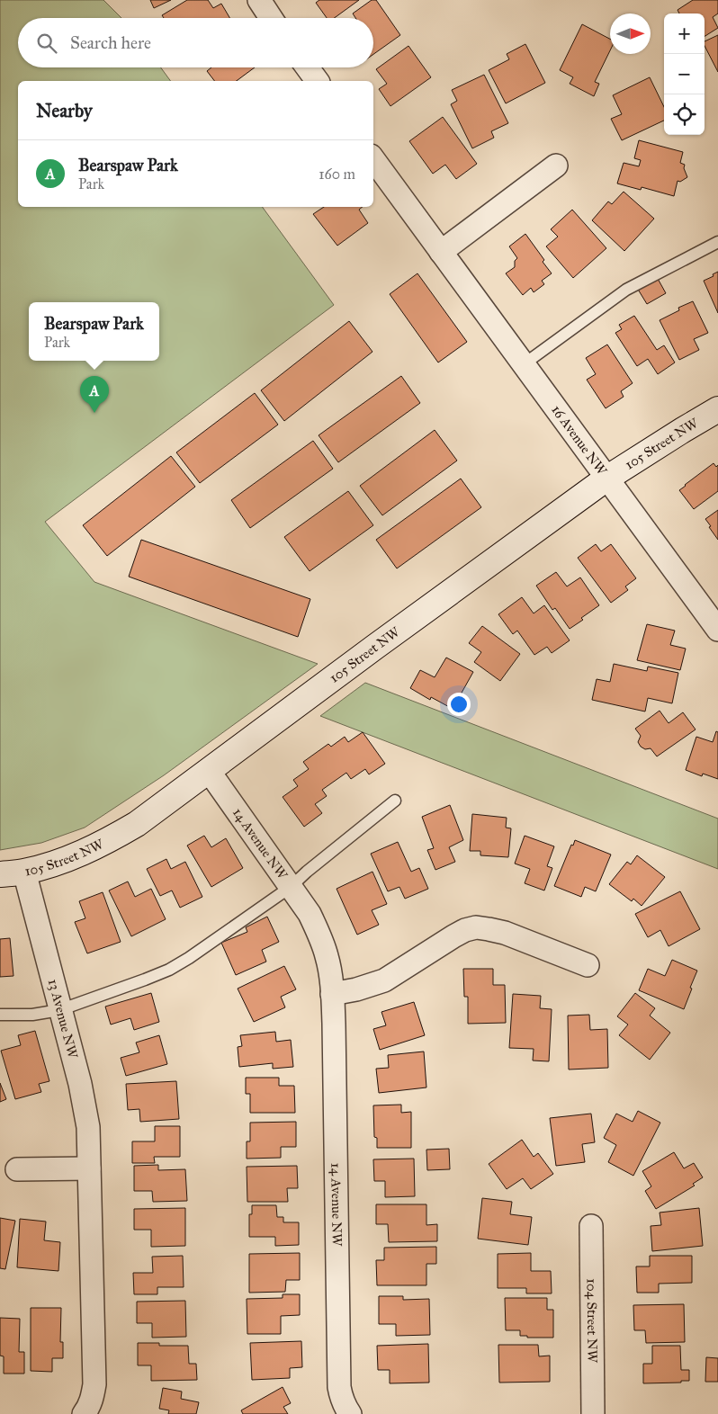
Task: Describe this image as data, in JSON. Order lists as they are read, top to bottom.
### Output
{
  "streets": {
    "street": [
      "16 Avenue NW",
      "105 Street NW",
      "14 Avenue NW",
      "13 Avenue NW",
      "104 Street NW"
    ]
  },
  "crossings": [
    ["16 Avenue NW", "105 Street NW"],
    ["105 Street NW", "14 Avenue NW"],
    ["105 Street NW", "13 Avenue NW"]
  ],
  "north": "right",
  "page": {
    "map_buttons": ["+", "−"],
    "search": "Search here",
    "heading": "Nearby",
    "list": [
      {
        "mark": "A",
        "name": "Bearspaw Park",
        "note": "Park",
        "value": "160 m"
      }
    ],
    "popup": ["Bearspaw Park", "Park"],
    "pins": "A"
  }
}
